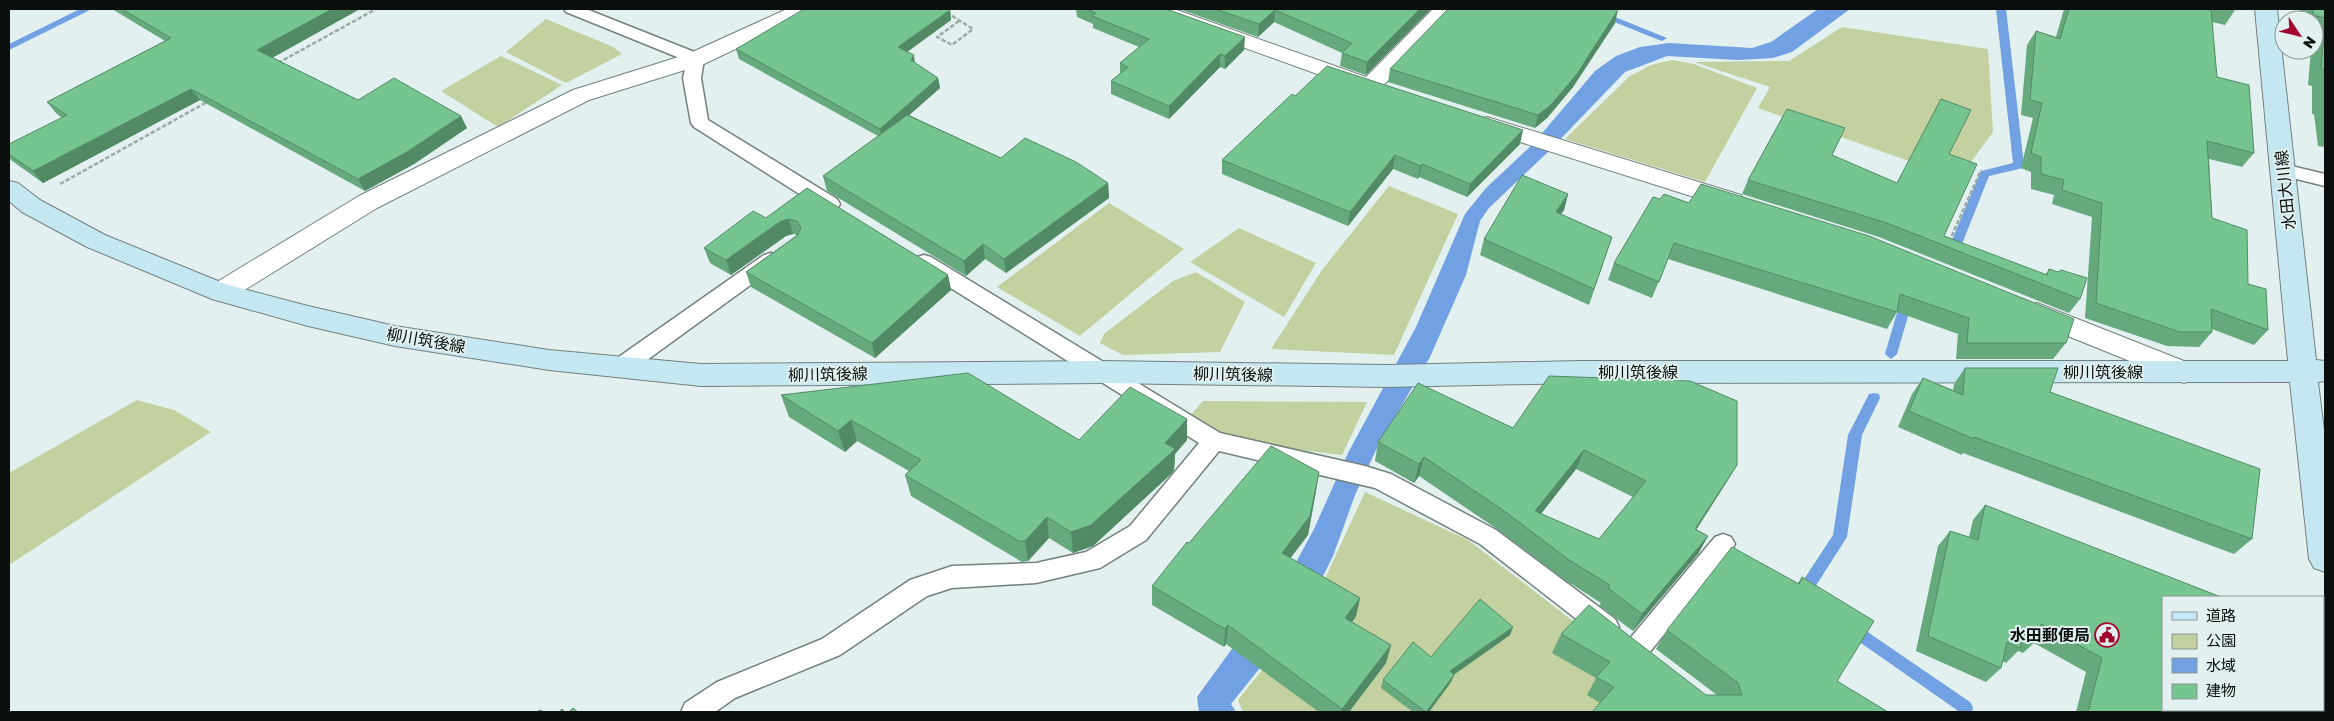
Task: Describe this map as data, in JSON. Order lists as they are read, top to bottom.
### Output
{
  "streets": {
    "main road": ["水田大川線", "柳川筑後線"]
  },
  "crossings": [
    ["水田大川線", "柳川筑後線"]
  ],
  "places": {
    "public building": ["水田郵便局"]
  },
  "legend": [
    "道路",
    "公園",
    "水域",
    "建物"
  ],
  "north": "bottom right"
}
